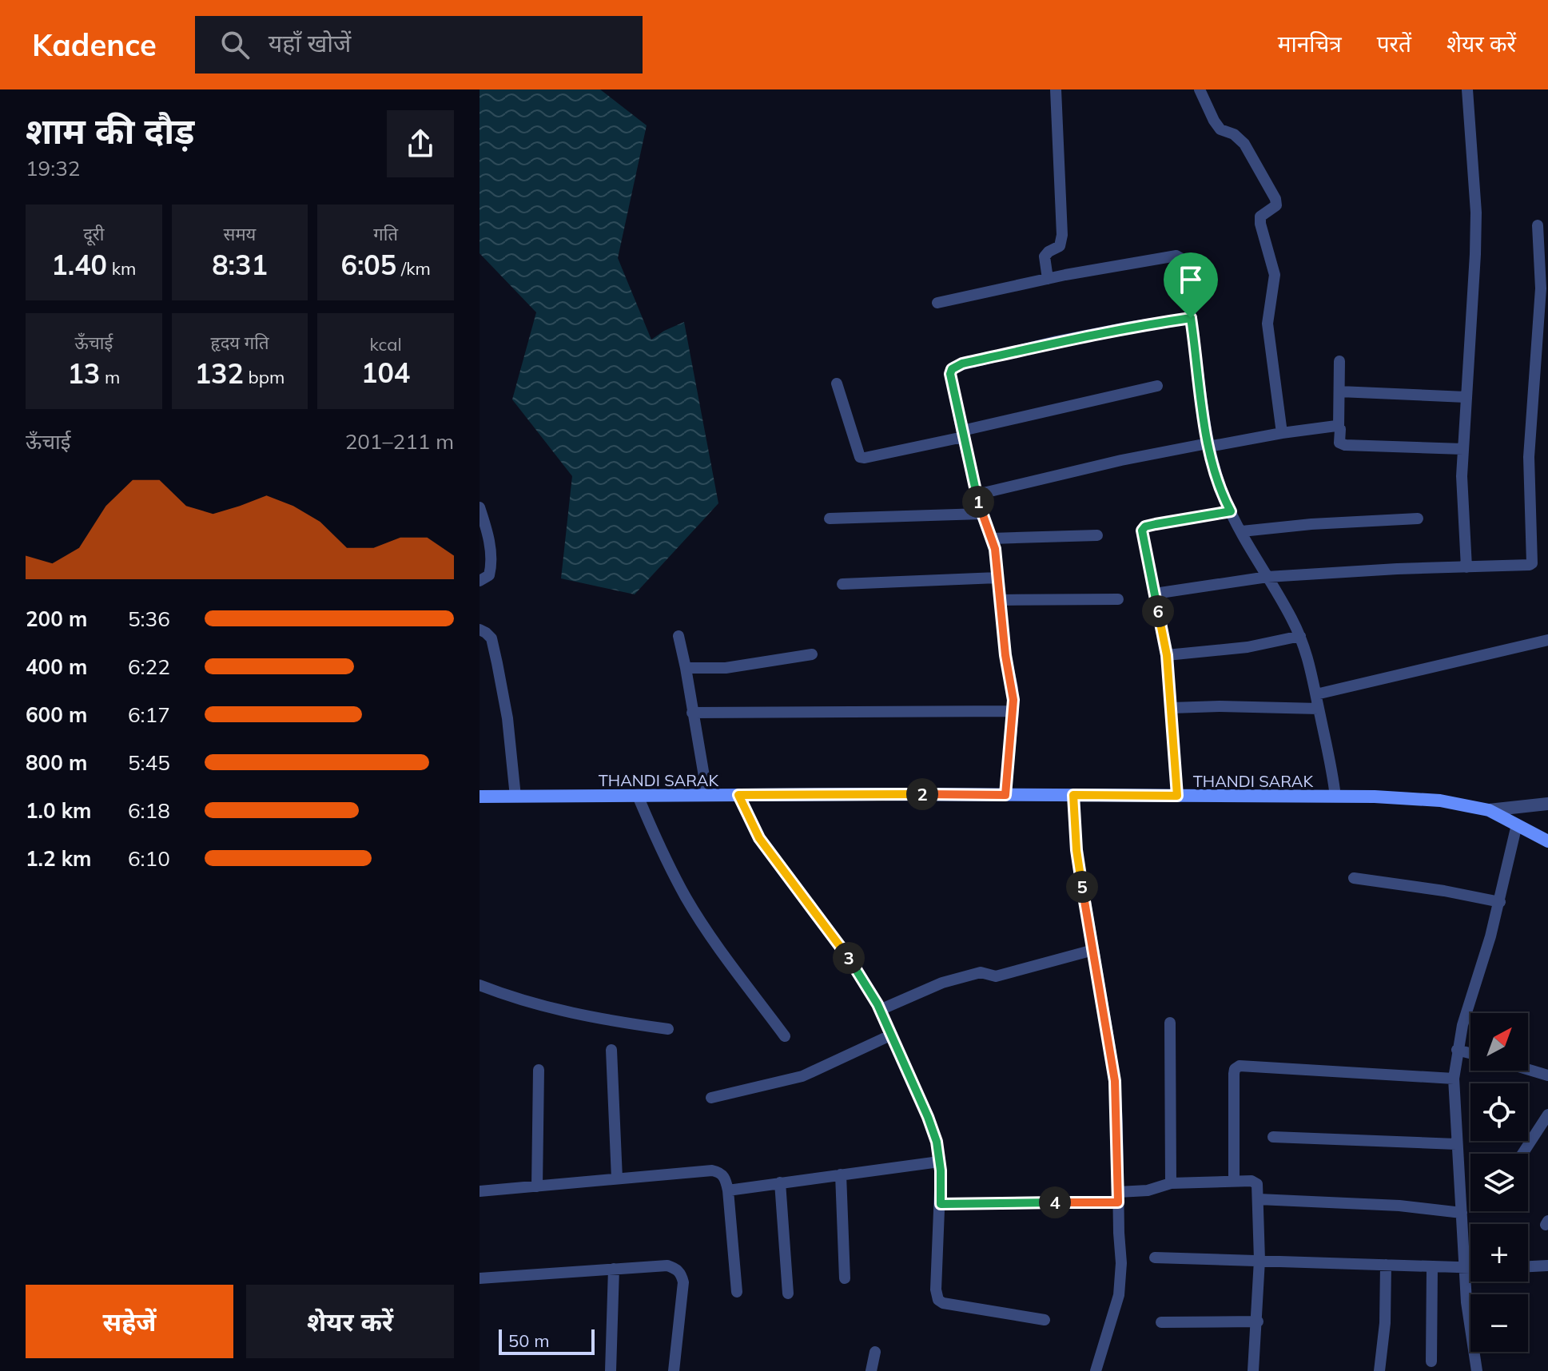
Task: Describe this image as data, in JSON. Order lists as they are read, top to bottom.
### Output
{
  "streets": {
    "main road": ["THANDI SARAK"]
  },
  "scale_bar": "50 m",
  "north": "top right",
  "page": {
    "header": "Kadence",
    "search": "यहाँ खोजें",
    "nav": ["मानचित्र", "परतें", "शेयर करें"],
    "heading": ["शाम की दौड़", "19:32"],
    "stats": [
      ["दूरी", "1.40 km"],
      ["समय", "8:31"],
      ["गति", "6:05 /km"],
      ["ऊँचाई", "13 m"],
      ["हृदय गति", "132 bpm"],
      ["kcal", "104"]
    ],
    "chart": ["ऊँचाई", "201–211 m"],
    "pins": [
      "1",
      "6",
      "2",
      "5",
      "3",
      "4"
    ],
    "list": [
      {
        "name": "200 m",
        "note": "5:36"
      },
      {
        "name": "400 m",
        "note": "6:22"
      },
      {
        "name": "600 m",
        "note": "6:17"
      },
      {
        "name": "800 m",
        "note": "5:45"
      },
      {
        "name": "1.0 km",
        "note": "6:18"
      },
      {
        "name": "1.2 km",
        "note": "6:10"
      }
    ],
    "map_buttons": ["+", "−"],
    "buttons": ["सहेजें", "शेयर करें"],
    "scale": "50 m"
  }
}
